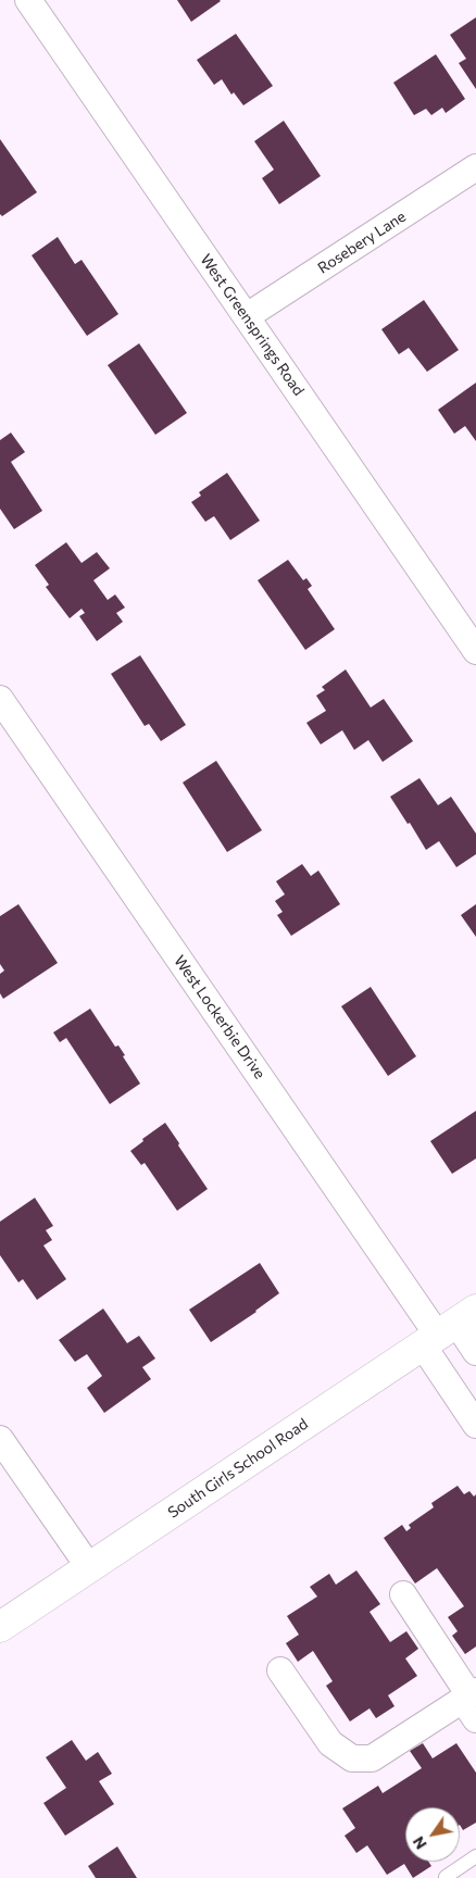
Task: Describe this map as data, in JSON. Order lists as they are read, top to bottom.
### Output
{
  "streets": {
    "main road": ["South Girls School Road"],
    "street": ["Rosebery Lane", "West Greensprings Road", "West Lockerbie Drive"]
  },
  "crossings": [
    ["Rosebery Lane", "West Greensprings Road"],
    ["West Lockerbie Drive", "South Girls School Road"]
  ],
  "north": "bottom left"
}
